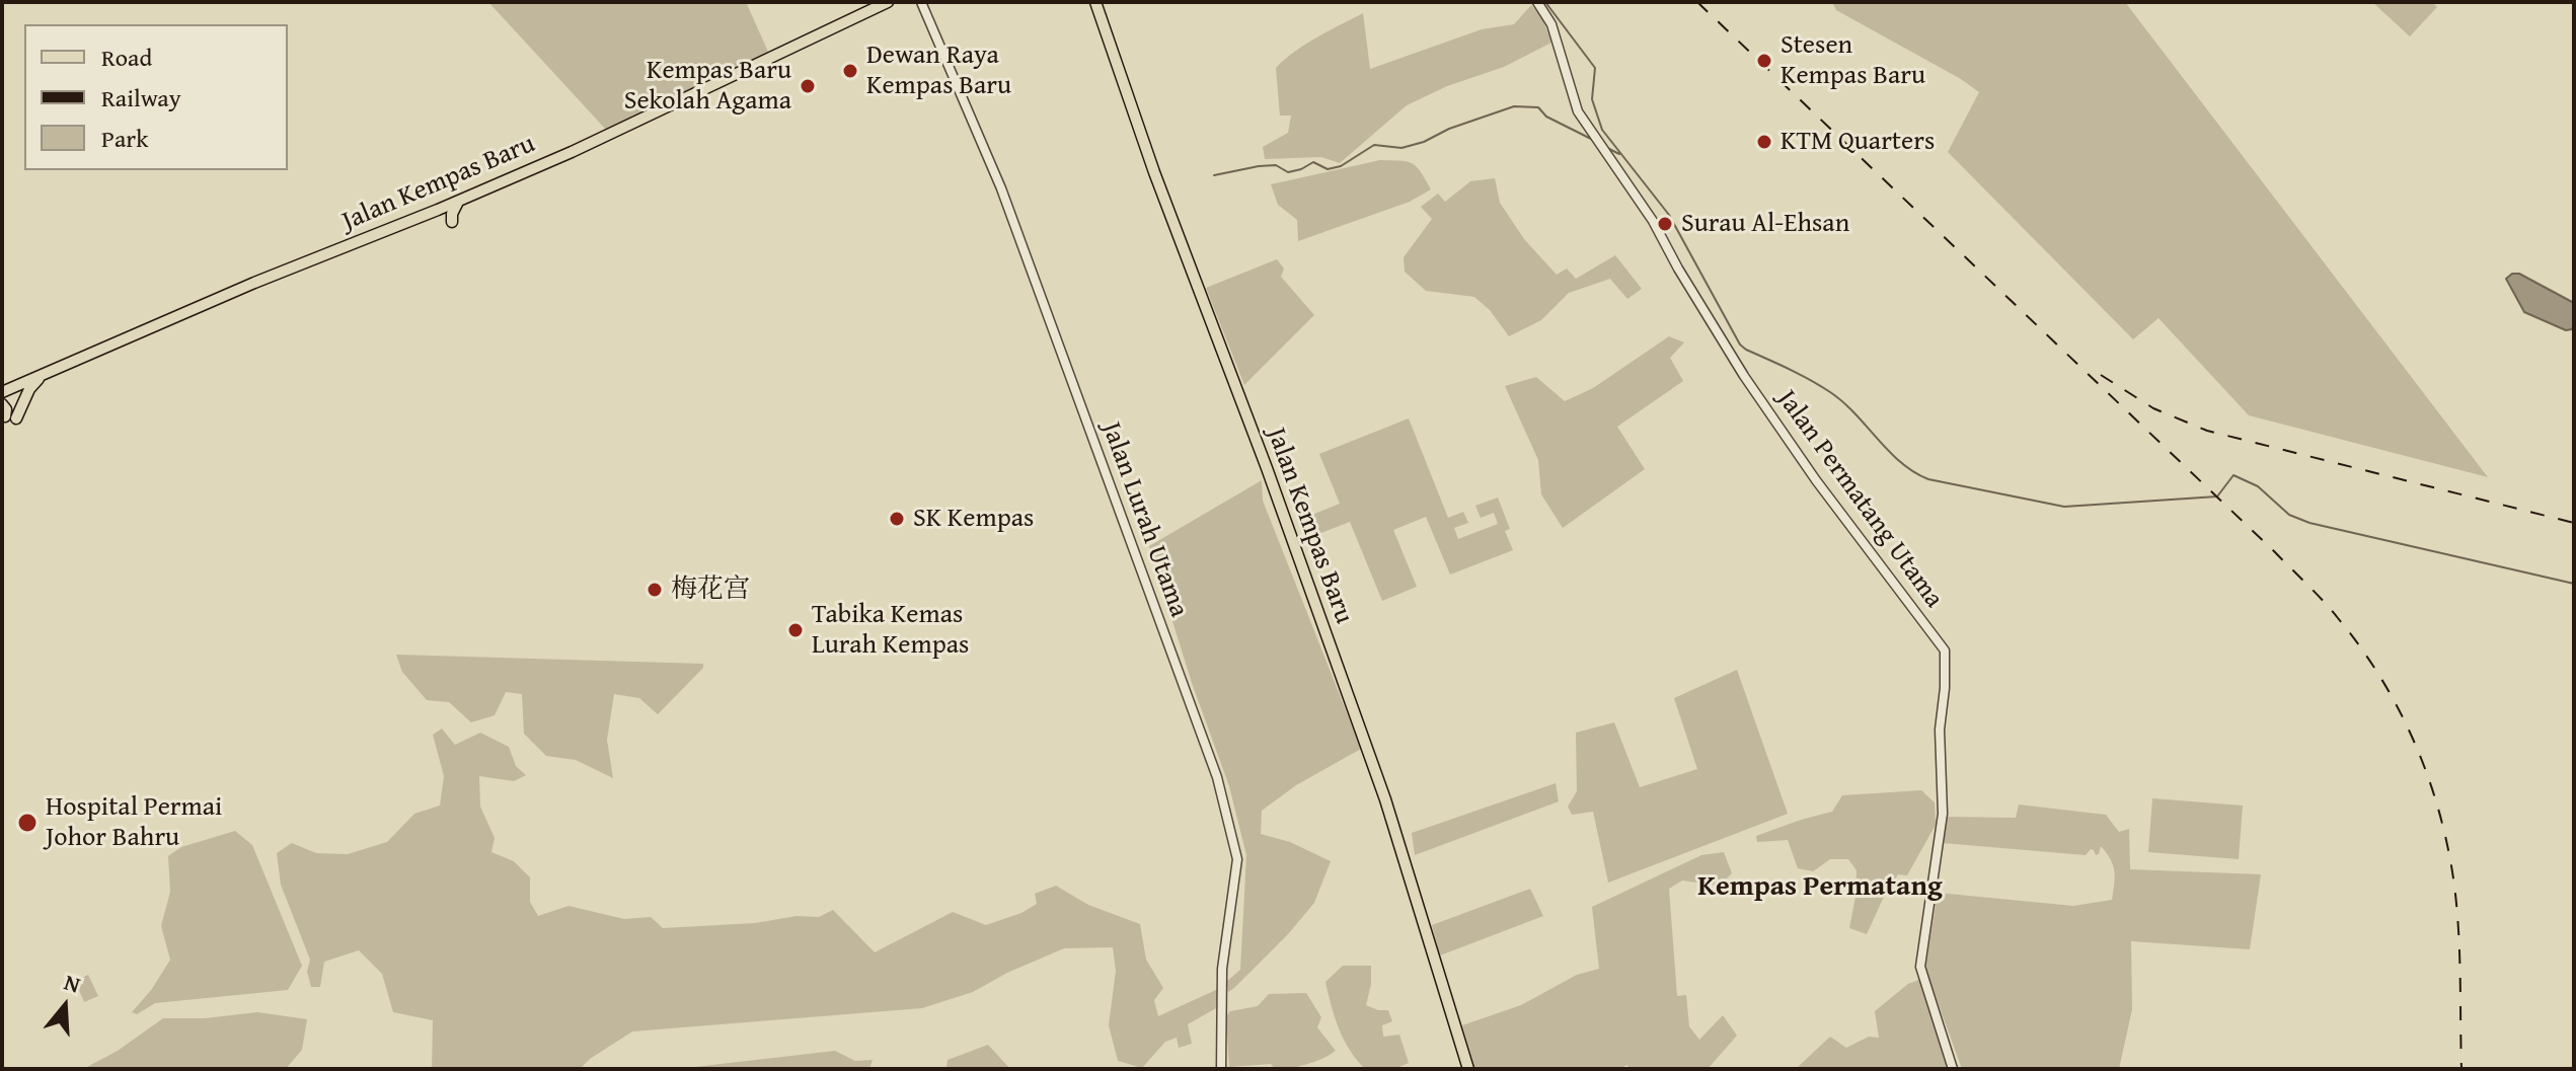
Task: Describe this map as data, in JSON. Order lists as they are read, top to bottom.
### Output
{
  "streets": {
    "main road": ["Jalan Kempas Baru"],
    "street": ["Jalan Permatang Utama", "Jalan Lurah Utama"]
  },
  "districts": ["Kempas Permatang"],
  "places": [
    "Stesen Kempas Baru",
    "Dewan Raya Kempas Baru",
    "Kempas Baru Sekolah Agama",
    "KTM Quarters",
    "Surau Al-Ehsan",
    "SK Kempas",
    "梅花宫",
    "Tabika Kemas Lurah Kempas",
    "Hospital Permai Johor Bahru"
  ],
  "legend": ["Road", "Railway", "Park"],
  "north": "top"
}
